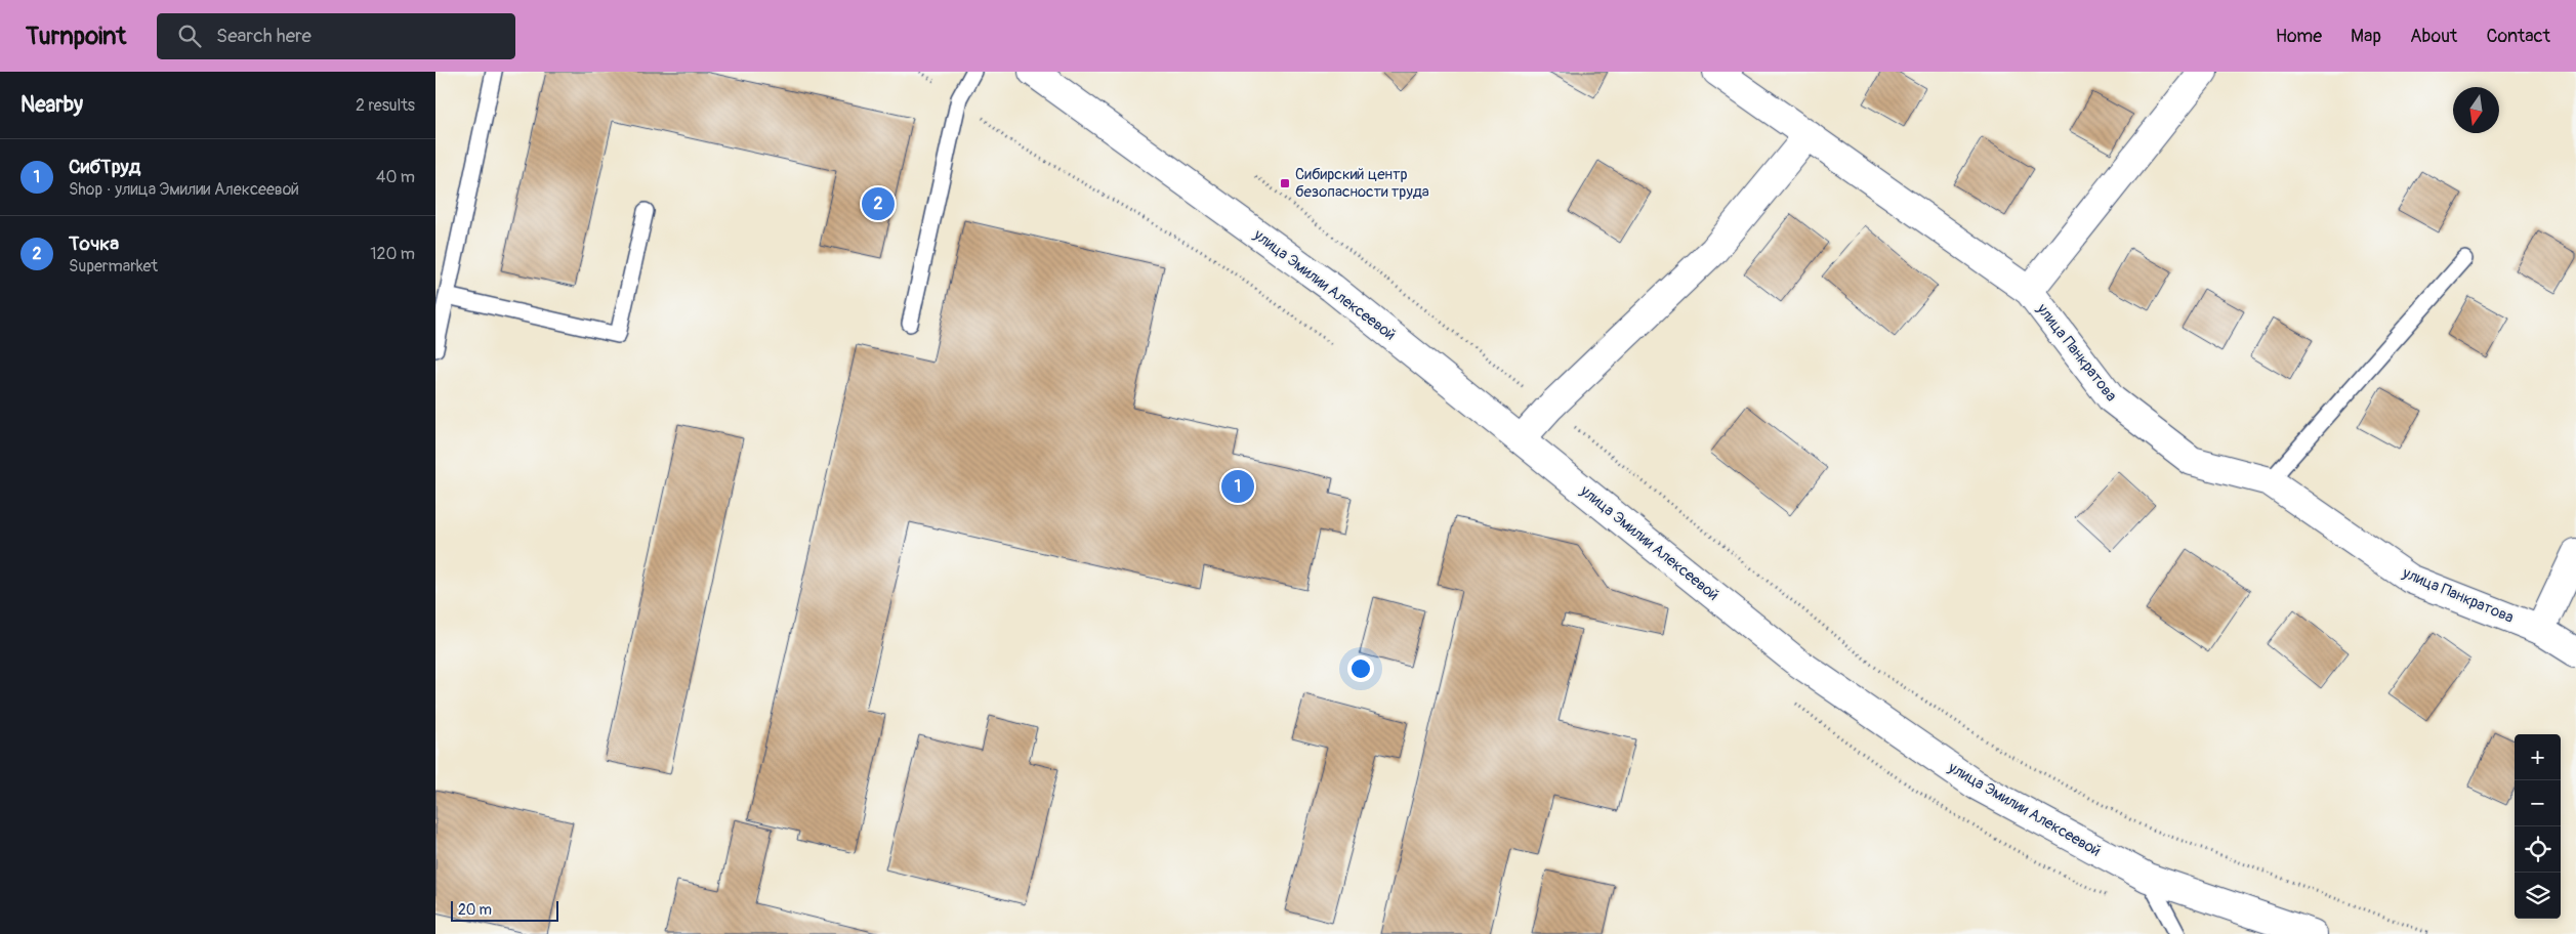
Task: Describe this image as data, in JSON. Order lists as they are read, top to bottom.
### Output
{
  "streets": {
    "street": ["улица Эмилии Алексеевой", "улица Панкратова"]
  },
  "places": {
    "transit": ["Сибирский центр безопасности труда"]
  },
  "scale_bar": "20 m",
  "north": "bottom",
  "page": {
    "header": "Turnpoint",
    "search": "Search here",
    "nav": [
      "Home",
      "Map",
      "About",
      "Contact"
    ],
    "heading": ["Nearby", "2 results"],
    "list": [
      {
        "mark": "1",
        "name": "СибТруд",
        "note": "Shop · улица Эмилии Алексеевой",
        "value": "40 m"
      },
      {
        "mark": "2",
        "name": "Точка",
        "note": "Supermarket",
        "value": "120 m"
      }
    ],
    "pins": ["2", "1"],
    "map_buttons": ["+", "−"],
    "scale": "20 m"
  }
}
